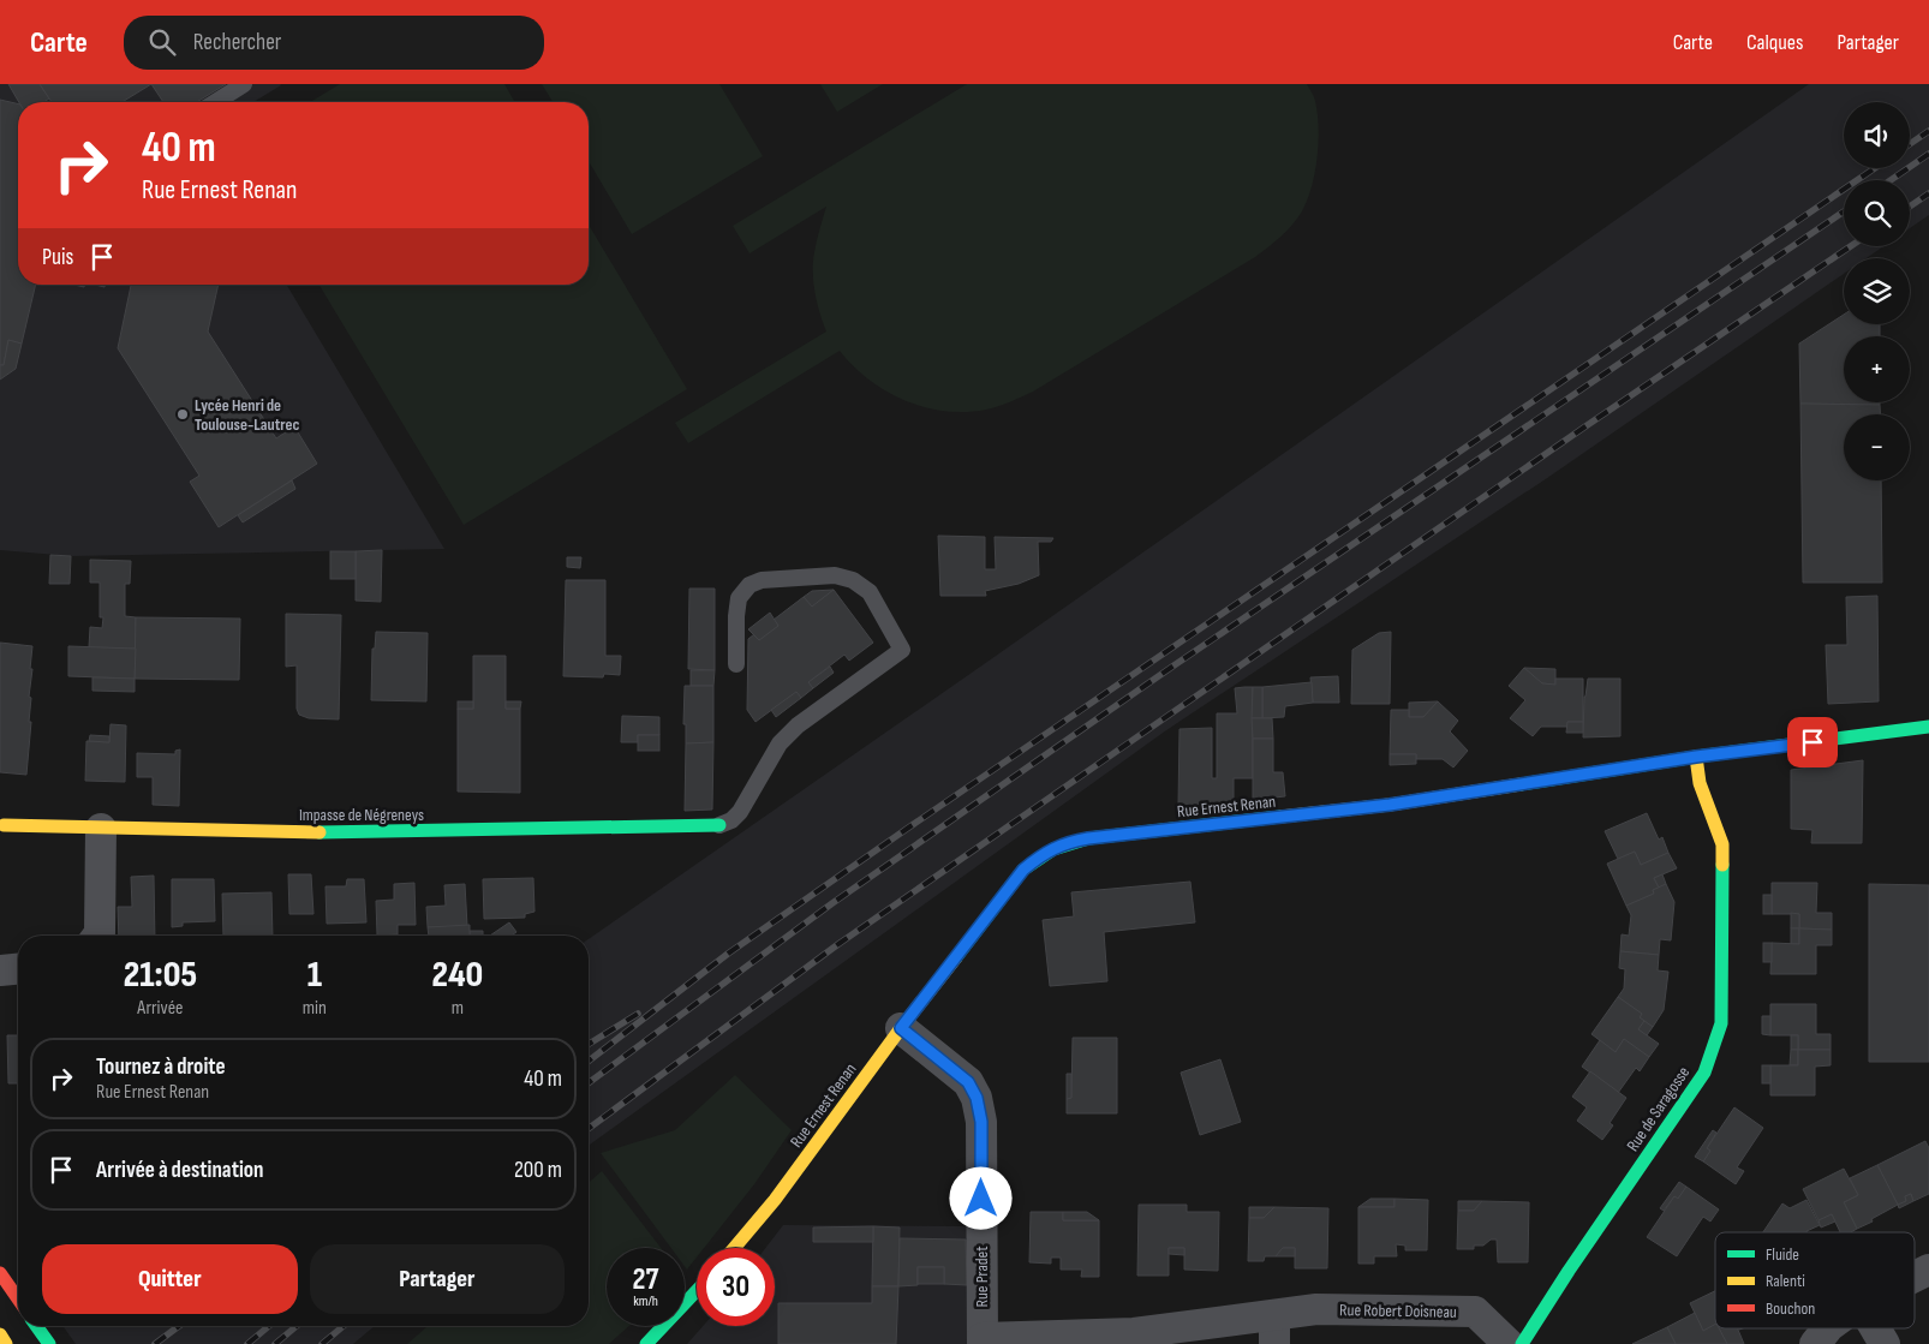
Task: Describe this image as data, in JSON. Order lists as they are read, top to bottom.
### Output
{
  "streets": {
    "street": [
      "Rue Ernest Renan",
      "Impasse de Négreneys",
      "Rue de Saragosse",
      "Rue Pradet",
      "Rue Robert Doisneau"
    ]
  },
  "crossings": [
    ["Rue Ernest Renan", "Rue de Saragosse"],
    ["Rue Ernest Renan", "Rue Pradet"],
    ["Rue Pradet", "Rue Robert Doisneau"]
  ],
  "places": ["Lycée Henri de Toulouse-Lautrec"],
  "legend": ["Fluide", "Ralenti", "Bouchon"],
  "page": {
    "header": "Carte",
    "search": "Rechercher",
    "nav": ["Carte", "Calques", "Partager"],
    "map_buttons": ["+", "−"],
    "turn": ["40 m", "Rue Ernest Renan"],
    "then": "Puis",
    "eta": [
      "21:05",
      "Arrivée",
      "1",
      "min",
      "240",
      "m"
    ],
    "list": [
      {
        "name": "Tournez à droite",
        "note": "Rue Ernest Renan",
        "value": "40 m"
      },
      {
        "name": "Arrivée à destination",
        "value": "200 m"
      }
    ],
    "buttons": ["Quitter", "Partager"],
    "speed": "27 km/h",
    "limit": "30"
  }
}
